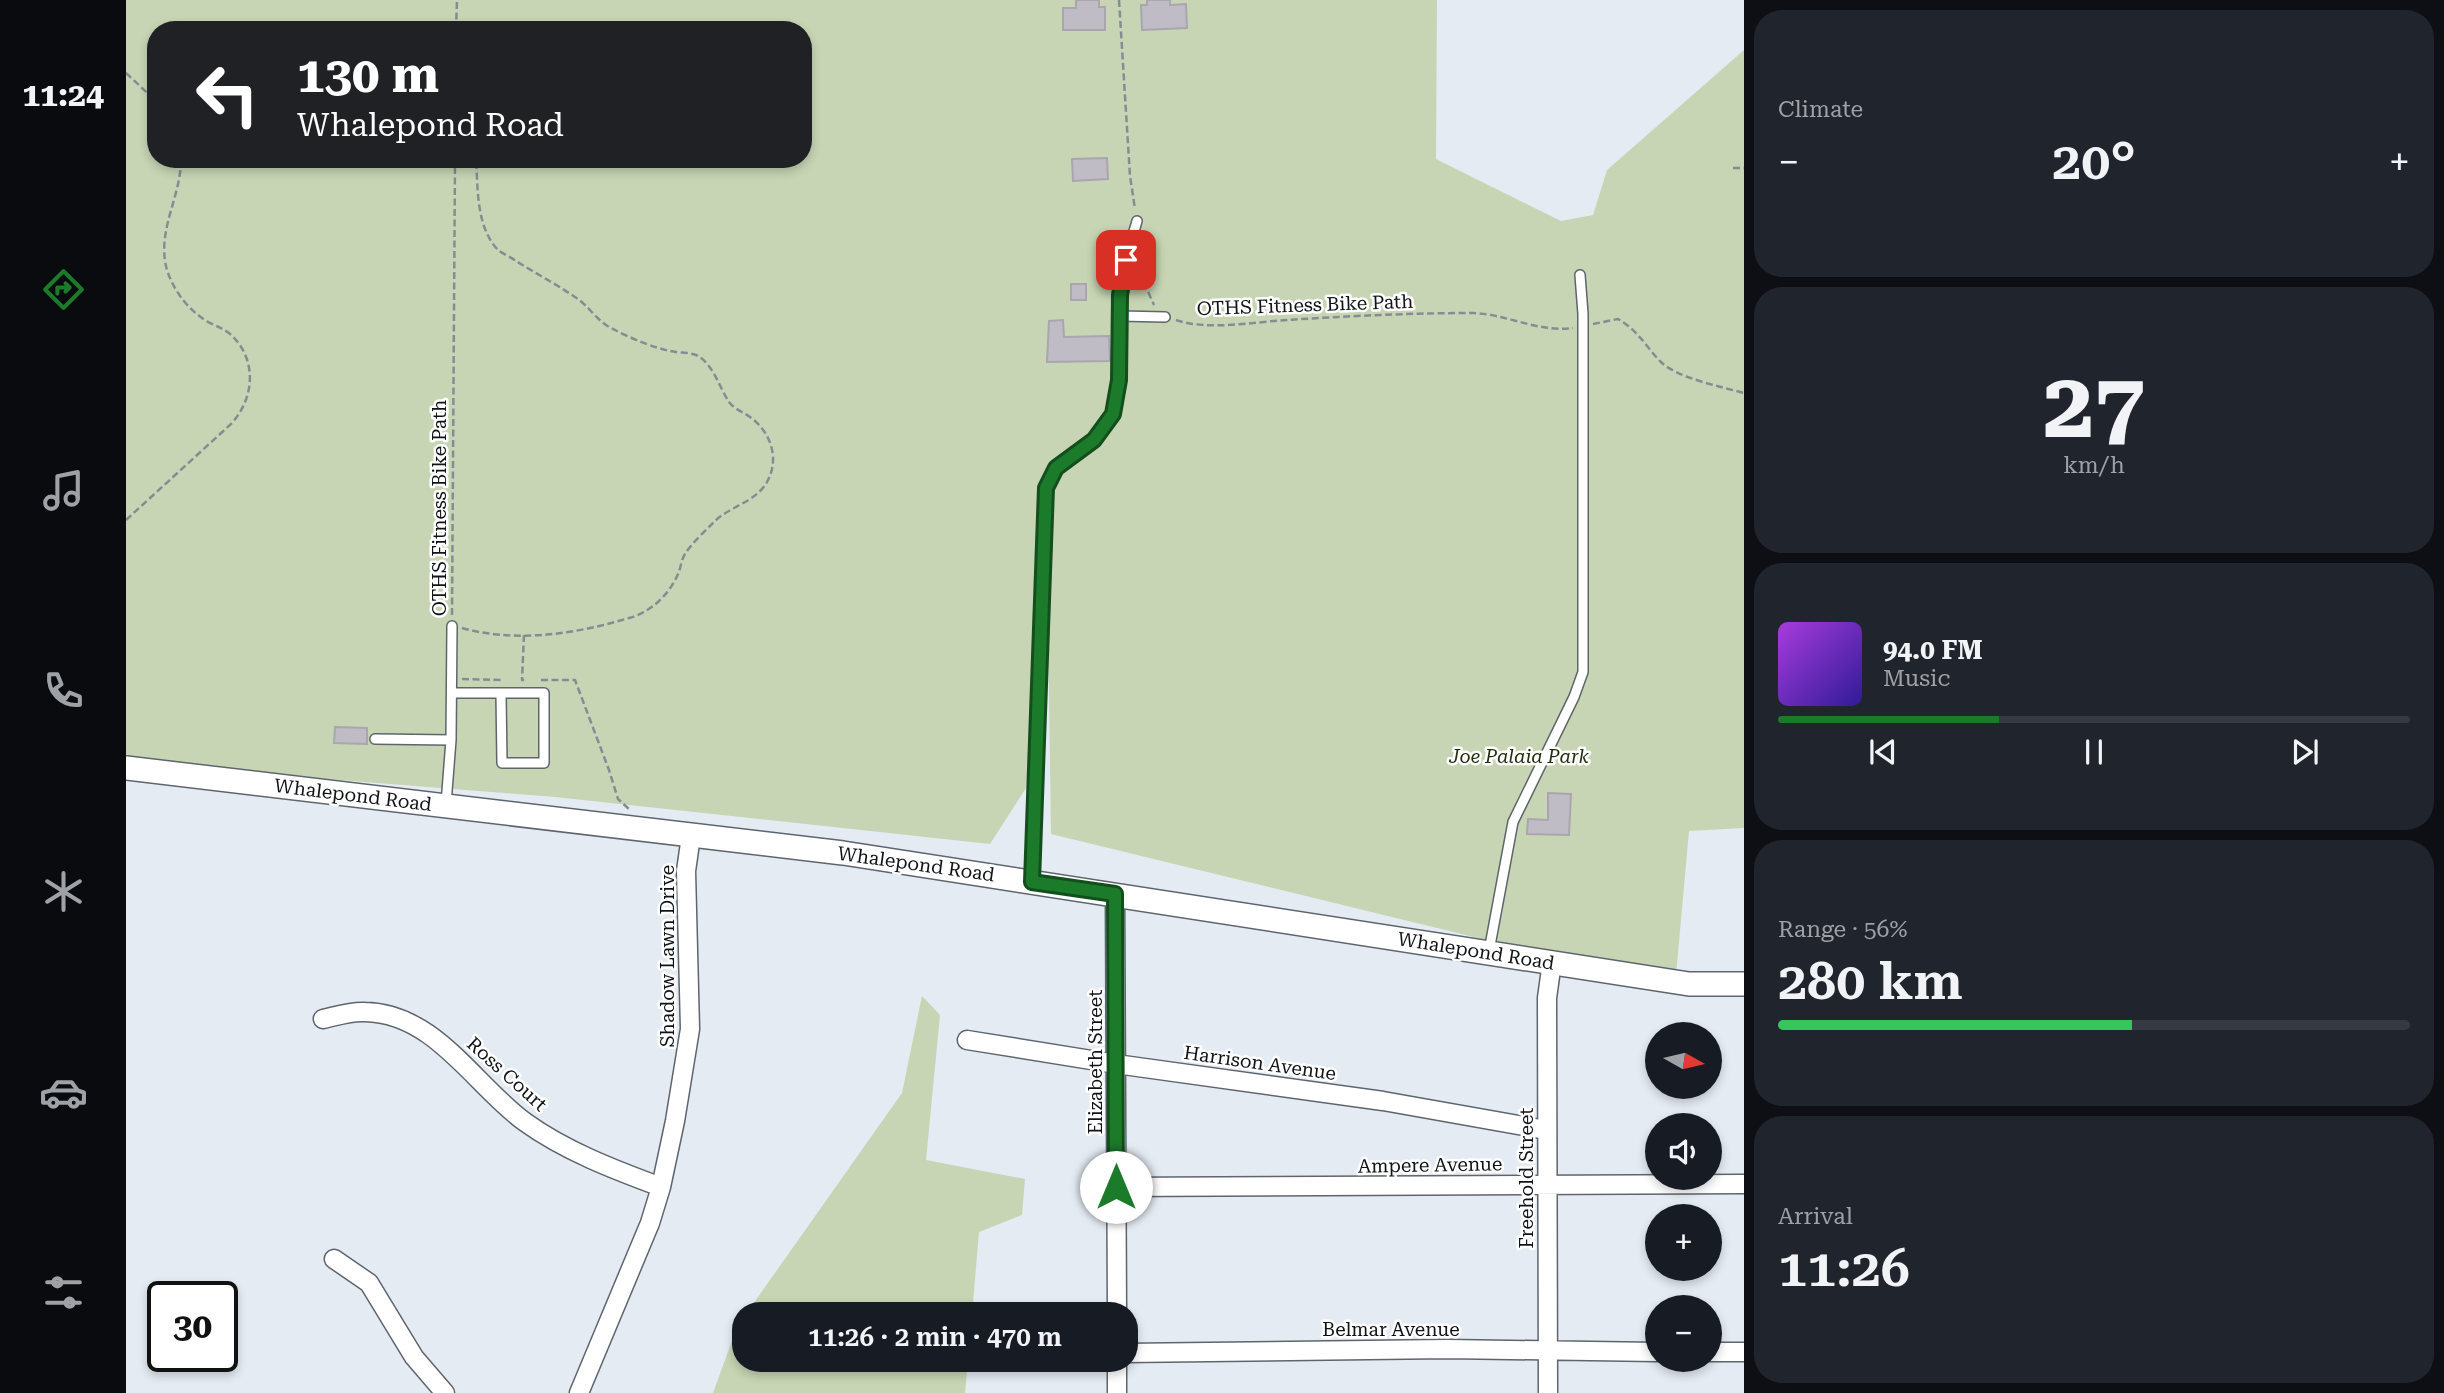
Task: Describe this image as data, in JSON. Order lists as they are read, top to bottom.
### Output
{
  "streets": {
    "street": [
      "Whalepond Road",
      "Shadow Lawn Drive",
      "Elizabeth Street",
      "Harrison Avenue",
      "Ross Court",
      "Ampere Avenue",
      "Freehold Street",
      "Belmar Avenue"
    ],
    "path": ["OTHS Fitness Bike Path"]
  },
  "crossings": [
    ["Whalepond Road", "Shadow Lawn Drive"],
    ["Whalepond Road", "Elizabeth Street"],
    ["Whalepond Road", "Freehold Street"],
    ["Shadow Lawn Drive", "Ross Court"],
    ["Elizabeth Street", "Harrison Avenue"],
    ["Elizabeth Street", "Ampere Avenue"],
    ["Harrison Avenue", "Freehold Street"],
    ["Ampere Avenue", "Freehold Street"],
    ["Freehold Street", "Belmar Avenue"]
  ],
  "parks": ["Joe Palaia Park"],
  "north": "right",
  "page": {
    "tabs": "11:24",
    "tile": [
      "Climate",
      ["27", "km/h"],
      ["Range · 56%", "280 km"],
      ["Arrival", "11:26"]
    ],
    "turn": ["130 m", "Whalepond Road"],
    "heat": ["−", "20°", "+"],
    "song": ["94.0 FM", "Music"],
    "map_buttons": ["+", "−"],
    "limit": "30",
    "trip": "11:26 · 2 min · 470 m"
  }
}
